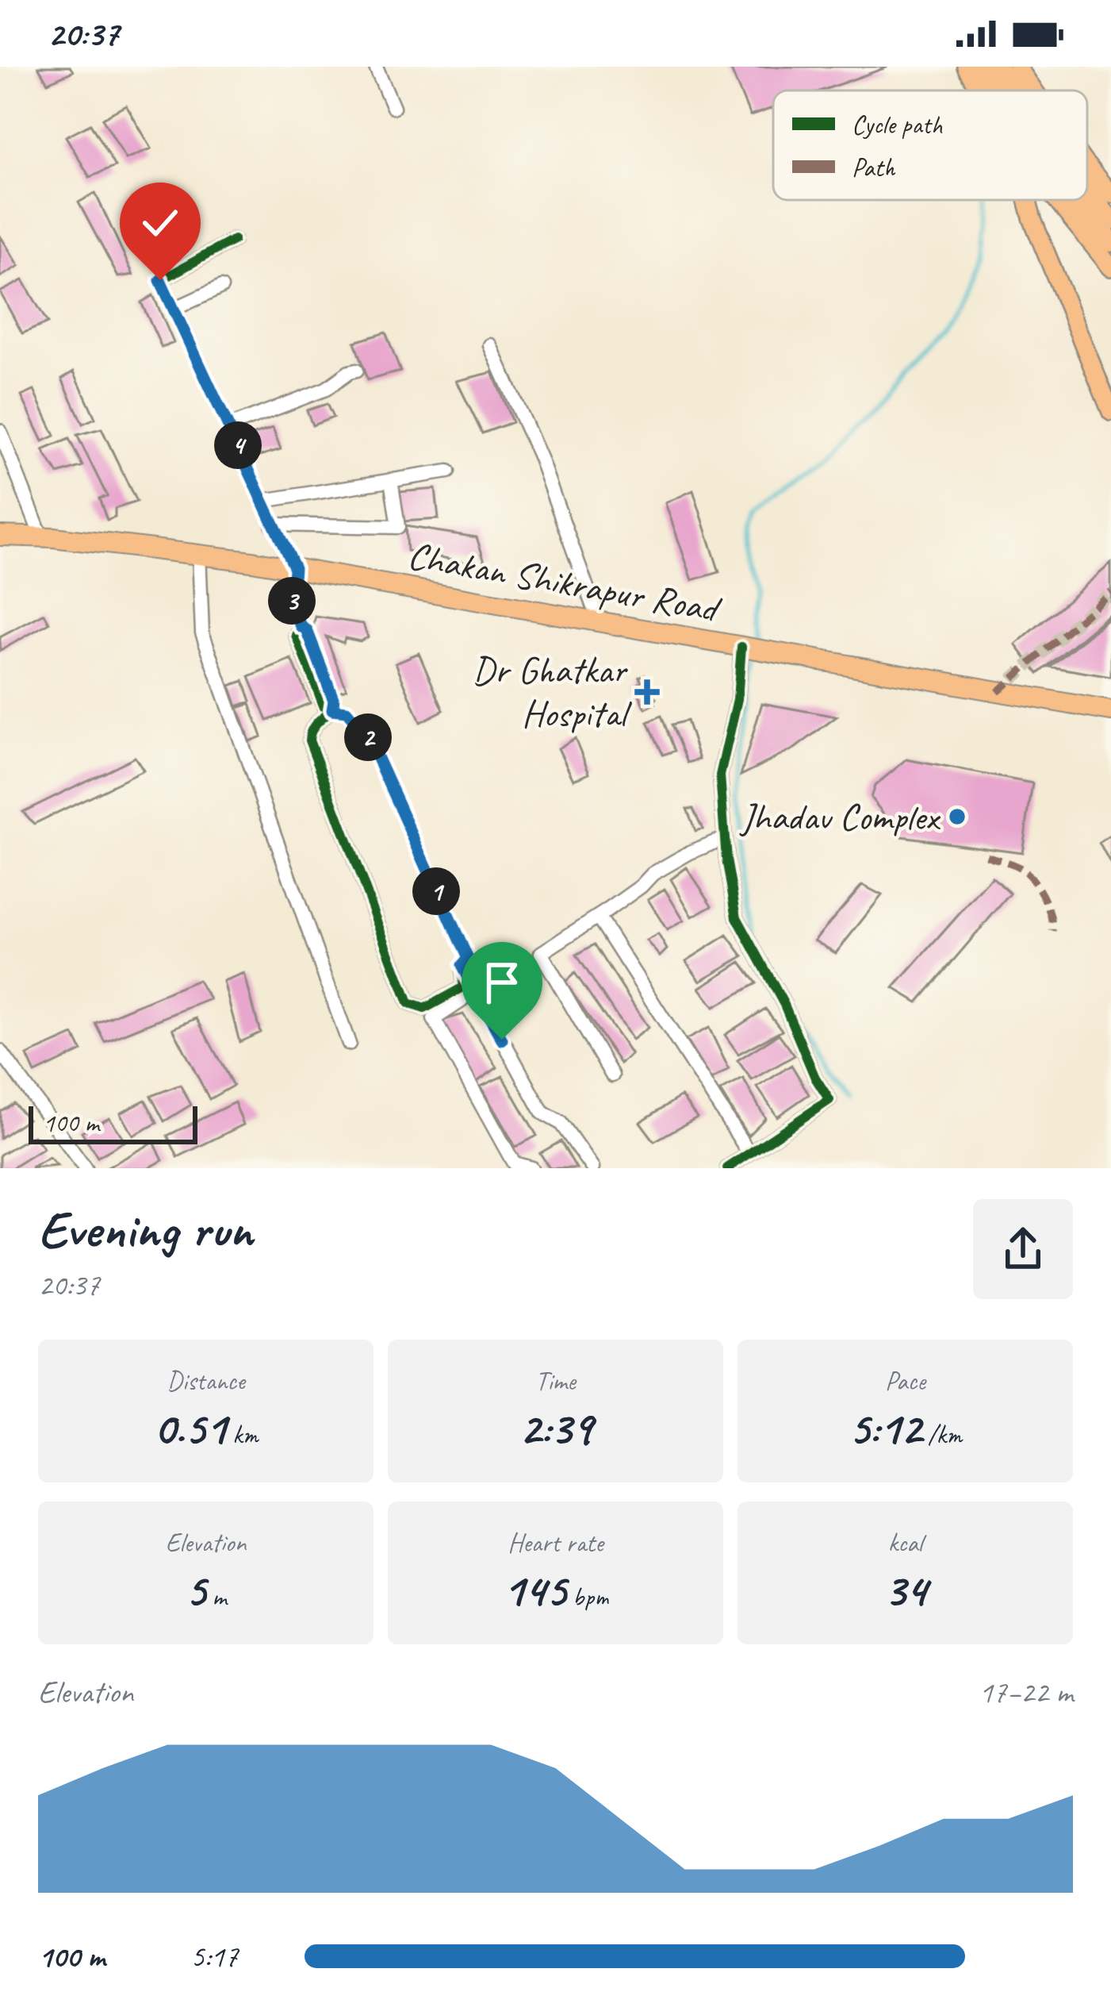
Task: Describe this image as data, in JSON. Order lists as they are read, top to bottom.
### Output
{
  "streets": {
    "highway": ["Chakan Shikrapur Road"]
  },
  "places": {
    "health": ["Dr Ghatkar Hospital"],
    "other": ["Jhadav Complex"]
  },
  "legend": ["Cycle path", "Path"],
  "scale_bar": "100 m",
  "page": {
    "status": "20:37",
    "pins": [
      "4",
      "3",
      "2",
      "1"
    ],
    "scale": "100 m",
    "heading": ["Evening run", "20:37"],
    "stats": [
      ["Distance", "0.51 km"],
      ["Time", "2:39"],
      ["Pace", "5:12 /km"],
      ["Elevation", "5 m"],
      ["Heart rate", "145 bpm"],
      ["kcal", "34"]
    ],
    "chart": ["Elevation", "17–22 m"],
    "list": [
      {
        "name": "100 m",
        "note": "5:17"
      }
    ]
  }
}
